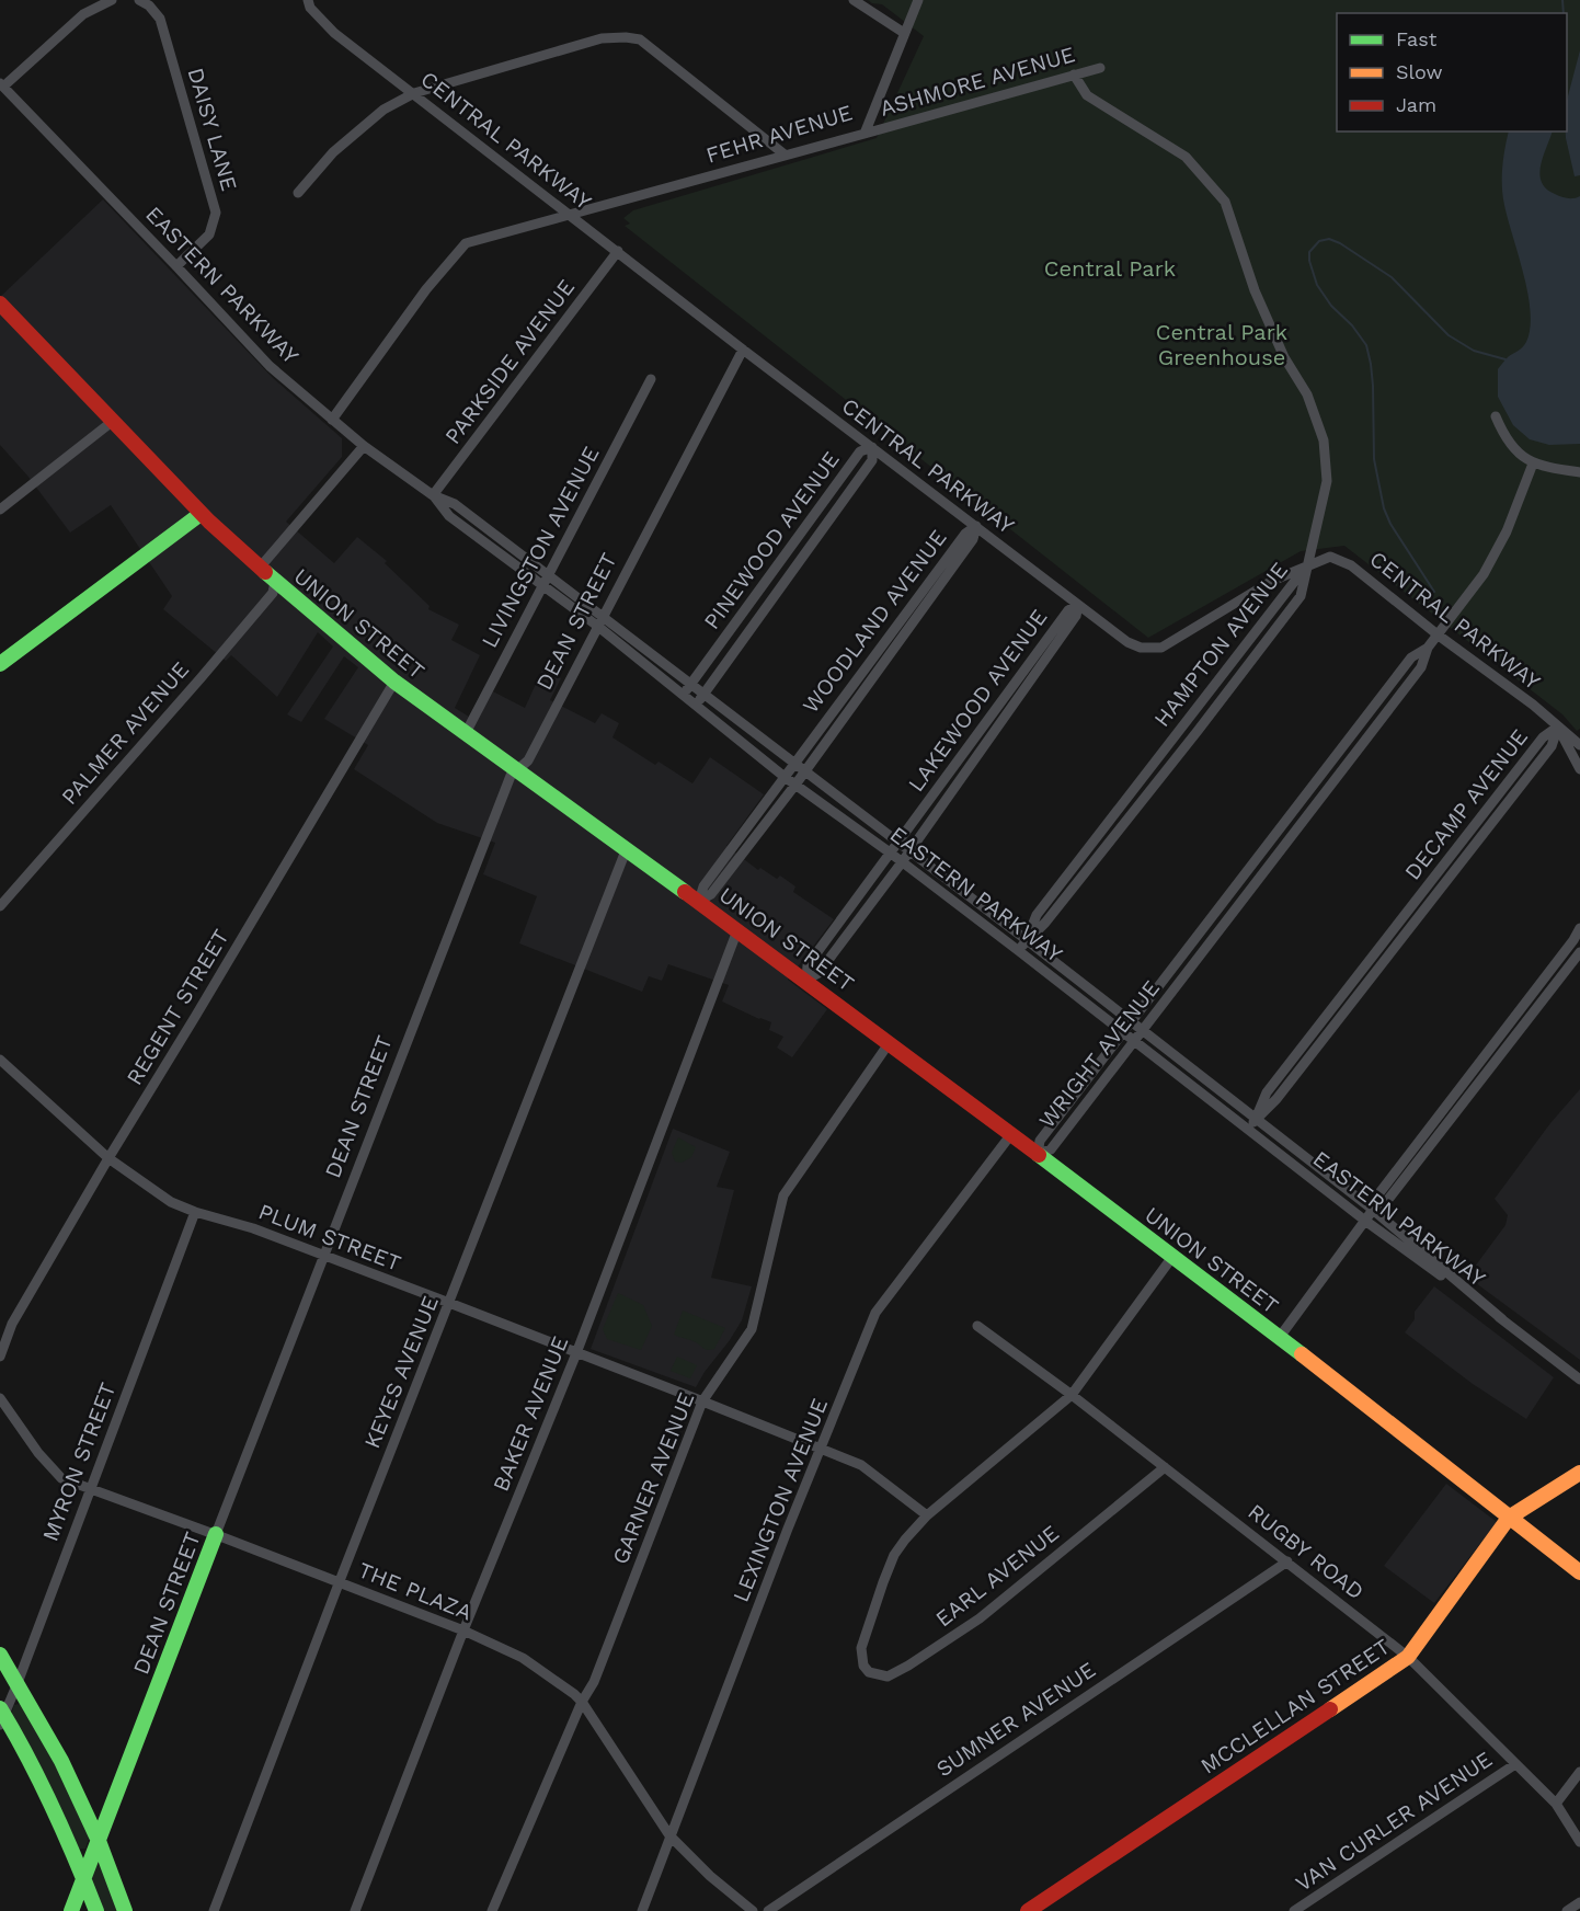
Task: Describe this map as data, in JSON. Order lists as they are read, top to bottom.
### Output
{
  "streets": {
    "main road": ["DEAN STREET", "UNION STREET", "MCCLELLAN STREET"],
    "street": [
      "ASHMORE AVENUE",
      "DAISY LANE",
      "FEHR AVENUE",
      "CENTRAL PARKWAY",
      "EASTERN PARKWAY",
      "PARKSIDE AVENUE",
      "PINEWOOD AVENUE",
      "LIVINGSTON AVENUE",
      "WOODLAND AVENUE",
      "HAMPTON AVENUE",
      "LAKEWOOD AVENUE",
      "PALMER AVENUE",
      "DECAMP AVENUE",
      "REGENT STREET",
      "WRIGHT AVENUE",
      "PLUM STREET",
      "KEYES AVENUE",
      "BAKER AVENUE",
      "MYRON STREET",
      "GARNER AVENUE",
      "LEXINGTON AVENUE",
      "RUGBY ROAD",
      "EARL AVENUE",
      "THE PLAZA",
      "SUMNER AVENUE",
      "VAN CURLER AVENUE"
    ]
  },
  "crossings": [
    ["ASHMORE AVENUE", "FEHR AVENUE"],
    ["DAISY LANE", "EASTERN PARKWAY"],
    ["FEHR AVENUE", "CENTRAL PARKWAY"],
    ["CENTRAL PARKWAY", "PARKSIDE AVENUE"],
    ["CENTRAL PARKWAY", "PINEWOOD AVENUE"],
    ["CENTRAL PARKWAY", "DEAN STREET"],
    ["CENTRAL PARKWAY", "WOODLAND AVENUE"],
    ["CENTRAL PARKWAY", "HAMPTON AVENUE"],
    ["CENTRAL PARKWAY", "LAKEWOOD AVENUE"],
    ["CENTRAL PARKWAY", "DECAMP AVENUE"],
    ["CENTRAL PARKWAY", "WRIGHT AVENUE"],
    ["EASTERN PARKWAY", "PARKSIDE AVENUE"],
    ["EASTERN PARKWAY", "PINEWOOD AVENUE"],
    ["EASTERN PARKWAY", "LIVINGSTON AVENUE"],
    ["EASTERN PARKWAY", "DEAN STREET"],
    ["EASTERN PARKWAY", "WOODLAND AVENUE"],
    ["EASTERN PARKWAY", "HAMPTON AVENUE"],
    ["EASTERN PARKWAY", "LAKEWOOD AVENUE"],
    ["EASTERN PARKWAY", "DECAMP AVENUE"],
    ["EASTERN PARKWAY", "WRIGHT AVENUE"],
    ["LIVINGSTON AVENUE", "UNION STREET"],
    ["DEAN STREET", "UNION STREET"],
    ["DEAN STREET", "PLUM STREET"],
    ["DEAN STREET", "THE PLAZA"],
    ["WOODLAND AVENUE", "UNION STREET"],
    ["UNION STREET", "LAKEWOOD AVENUE"],
    ["UNION STREET", "PALMER AVENUE"],
    ["UNION STREET", "REGENT STREET"],
    ["UNION STREET", "WRIGHT AVENUE"],
    ["UNION STREET", "KEYES AVENUE"],
    ["UNION STREET", "BAKER AVENUE"],
    ["UNION STREET", "GARNER AVENUE"],
    ["UNION STREET", "LEXINGTON AVENUE"],
    ["UNION STREET", "MCCLELLAN STREET"],
    ["REGENT STREET", "PLUM STREET"],
    ["PLUM STREET", "KEYES AVENUE"],
    ["PLUM STREET", "BAKER AVENUE"],
    ["PLUM STREET", "MYRON STREET"],
    ["PLUM STREET", "GARNER AVENUE"],
    ["PLUM STREET", "LEXINGTON AVENUE"],
    ["PLUM STREET", "EARL AVENUE"],
    ["KEYES AVENUE", "THE PLAZA"],
    ["BAKER AVENUE", "THE PLAZA"],
    ["MYRON STREET", "THE PLAZA"],
    ["GARNER AVENUE", "THE PLAZA"],
    ["LEXINGTON AVENUE", "THE PLAZA"],
    ["RUGBY ROAD", "EARL AVENUE"],
    ["RUGBY ROAD", "MCCLELLAN STREET"],
    ["RUGBY ROAD", "SUMNER AVENUE"],
    ["RUGBY ROAD", "VAN CURLER AVENUE"]
  ],
  "parks": ["Central Park", "Central Park Greenhouse"],
  "legend": ["Fast", "Slow", "Jam"]
}
